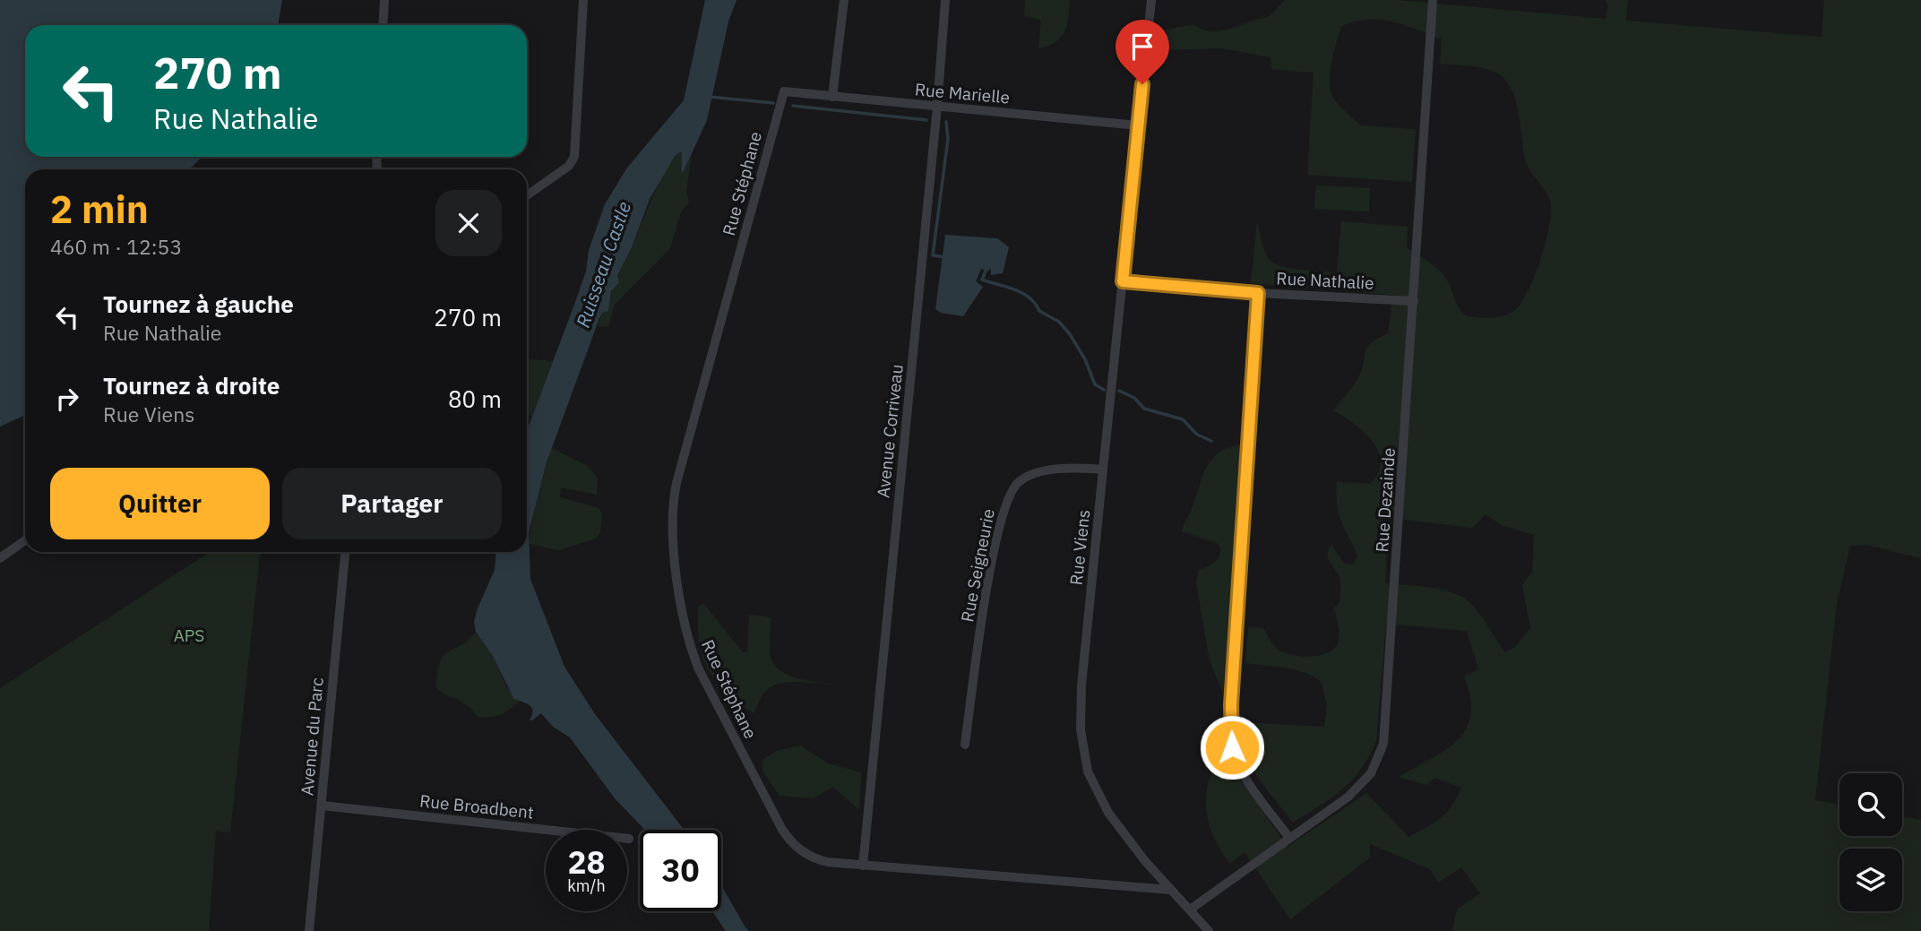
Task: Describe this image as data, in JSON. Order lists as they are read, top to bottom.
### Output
{
  "streets": {
    "street": [
      "Rue Marielle",
      "Rue Stéphane",
      "Rue Nathalie",
      "Avenue Corriveau",
      "Rue Dezainde",
      "Rue Viens",
      "Rue Seigneurie",
      "Avenue du Parc",
      "Rue Broadbent"
    ]
  },
  "crossings": [
    ["Rue Marielle", "Rue Stéphane"],
    ["Rue Marielle", "Avenue Corriveau"],
    ["Rue Marielle", "Rue Viens"],
    ["Rue Stéphane", "Avenue Corriveau"],
    ["Rue Stéphane", "Rue Viens"],
    ["Rue Nathalie", "Rue Dezainde"],
    ["Rue Nathalie", "Rue Viens"],
    ["Rue Dezainde", "Rue Viens"],
    ["Rue Viens", "Rue Seigneurie"],
    ["Avenue du Parc", "Rue Broadbent"]
  ],
  "water": ["Ruisseau Castle"],
  "parks": ["APS"],
  "page": {
    "turn": ["270 m", "Rue Nathalie"],
    "heading": ["2 min", "460 m · 12:53"],
    "list": [
      {
        "name": "Tournez à gauche",
        "note": "Rue Nathalie",
        "value": "270 m"
      },
      {
        "name": "Tournez à droite",
        "note": "Rue Viens",
        "value": "80 m"
      }
    ],
    "buttons": ["Quitter", "Partager"],
    "speed": "28 km/h",
    "limit": "30"
  }
}
